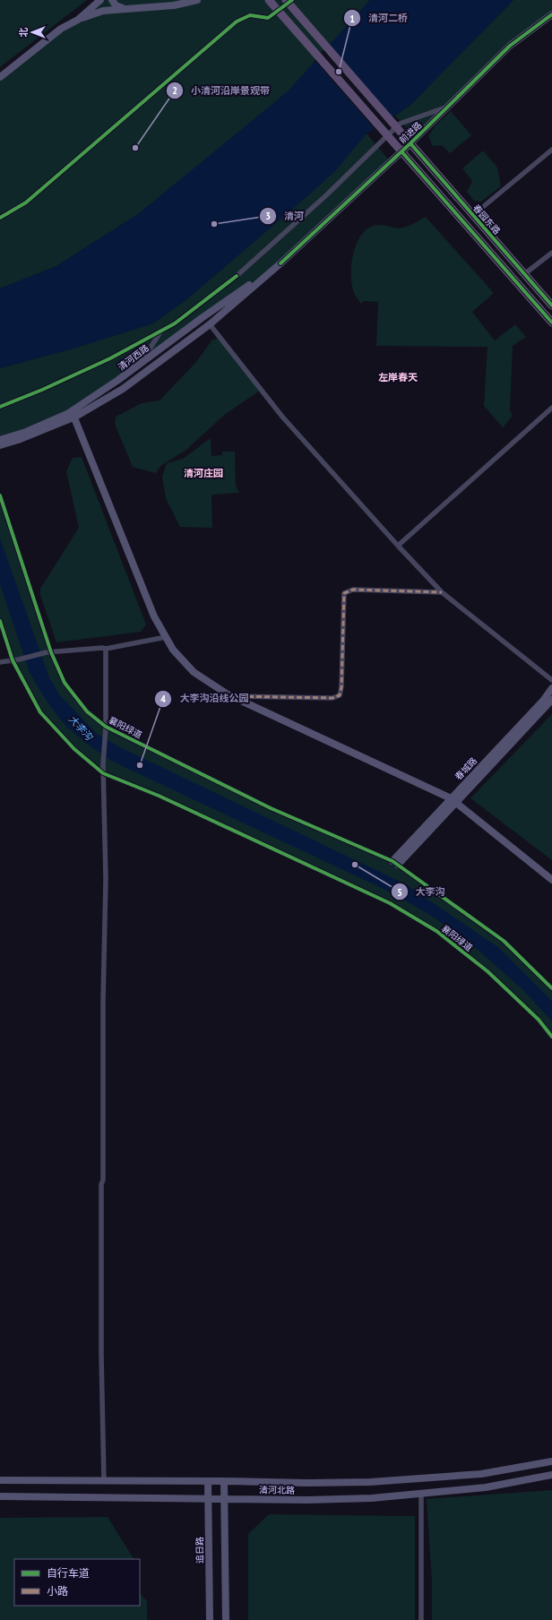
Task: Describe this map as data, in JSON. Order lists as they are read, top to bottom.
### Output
{
  "streets": {
    "main road": [
      "前进路",
      "春园东路",
      "清河西路",
      "春城路",
      "清河北路",
      "追日路"
    ],
    "street": ["襄阳绿道"]
  },
  "crossings": [
    ["前进路", "春园东路"],
    ["前进路", "清河西路"],
    ["襄阳绿道", "春城路"],
    ["清河北路", "追日路"]
  ],
  "districts": ["左岸春天", "清河庄园"],
  "water": ["大李沟"],
  "places": [
    "清河二桥",
    "小清河沿岸景观带",
    "清河",
    "大李沟沿线公园",
    "大李沟"
  ],
  "legend": ["自行车道", "小路"],
  "north": "left"
}
